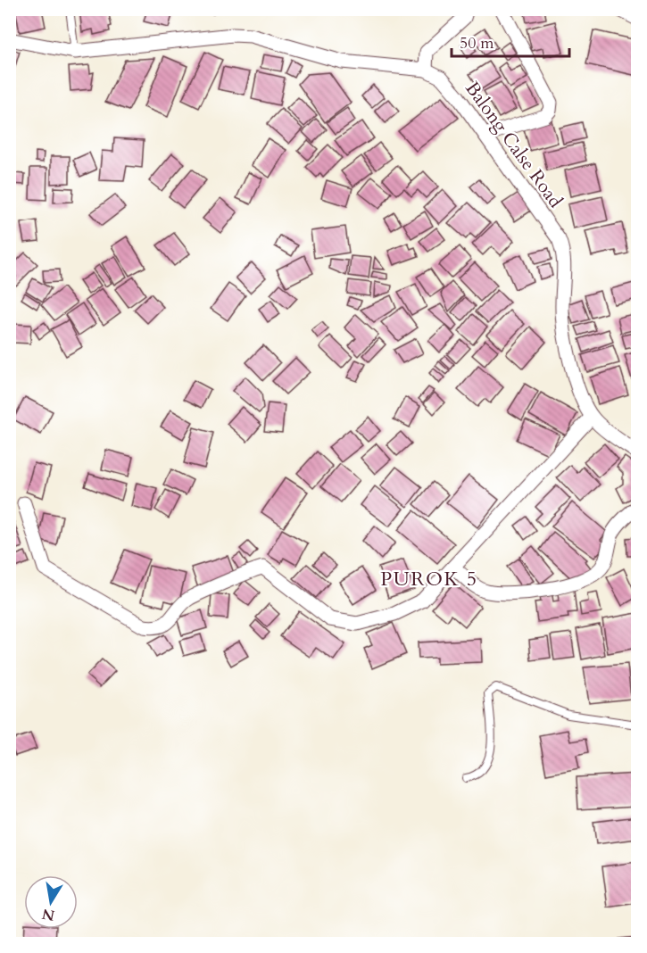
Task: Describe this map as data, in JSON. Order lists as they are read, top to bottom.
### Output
{
  "streets": {
    "street": ["Balong Calse Road"]
  },
  "districts": ["PUROK 5"],
  "scale_bar": "50 m",
  "north": "bottom"
}
